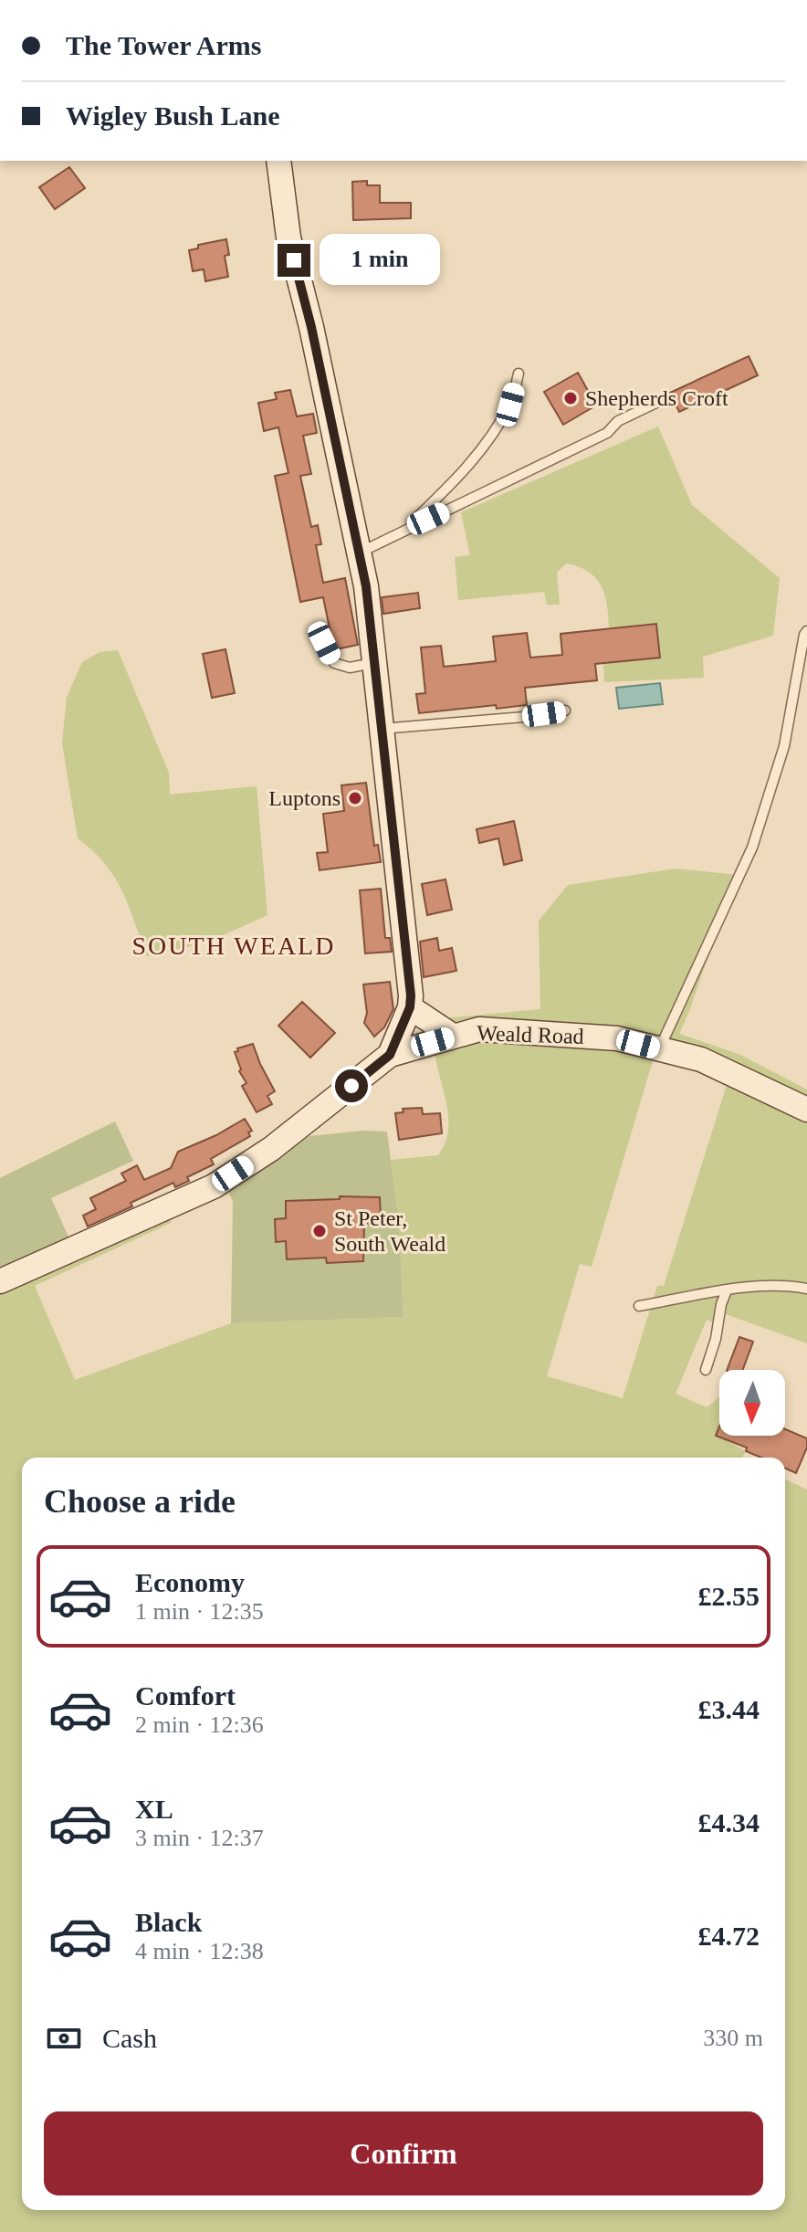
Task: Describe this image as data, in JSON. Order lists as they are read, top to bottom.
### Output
{
  "streets": {
    "street": ["Weald Road"]
  },
  "districts": ["SOUTH WEALD"],
  "places": ["Shepherds Croft", "Luptons", "St Peter, South Weald"],
  "north": "bottom",
  "page": {
    "banner": ["The Tower Arms", "Wigley Bush Lane"],
    "bubble": "1 min",
    "heading": "Choose a ride",
    "list": [
      {
        "name": "Economy",
        "note": "1 min · 12:35",
        "value": "£2.55"
      },
      {
        "name": "Comfort",
        "note": "2 min · 12:36",
        "value": "£3.44"
      },
      {
        "name": "XL",
        "note": "3 min · 12:37",
        "value": "£4.34"
      },
      {
        "name": "Black",
        "note": "4 min · 12:38",
        "value": "£4.72"
      }
    ],
    "pay": ["Cash", "330 m"],
    "buttons": "Confirm"
  }
}
